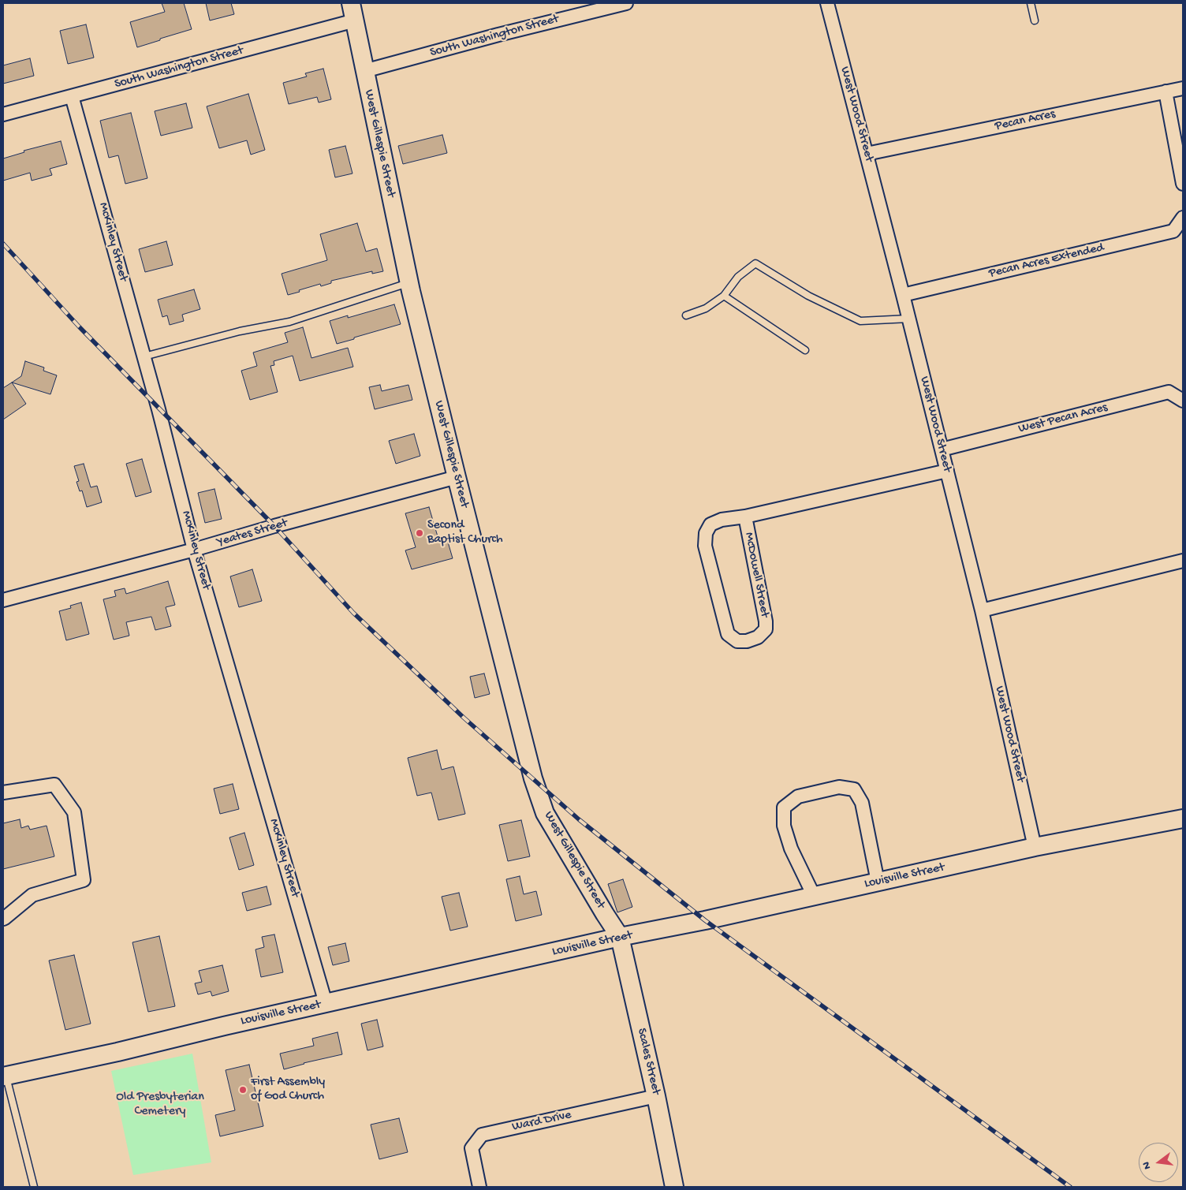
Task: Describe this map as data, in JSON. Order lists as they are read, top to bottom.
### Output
{
  "streets": {
    "street": [
      "South Washington Street",
      "West Wood Street",
      "Pecan Acres",
      "West Gillespie Street",
      "McKinley Street",
      "Pecan Acres Extended",
      "West Pecan Acres",
      "Yeates Street",
      "McDowell Street",
      "Louisville Street",
      "Scales Street",
      "Ward Drive"
    ]
  },
  "crossings": [
    ["South Washington Street", "West Gillespie Street"],
    ["South Washington Street", "McKinley Street"],
    ["West Wood Street", "Pecan Acres"],
    ["West Wood Street", "Pecan Acres Extended"],
    ["West Wood Street", "West Pecan Acres"],
    ["West Wood Street", "McDowell Street"],
    ["West Wood Street", "Louisville Street"],
    ["West Gillespie Street", "Yeates Street"],
    ["West Gillespie Street", "Louisville Street"],
    ["West Gillespie Street", "Scales Street"],
    ["McKinley Street", "Yeates Street"],
    ["McKinley Street", "Louisville Street"],
    ["Louisville Street", "Scales Street"],
    ["Scales Street", "Ward Drive"]
  ],
  "parks": ["Old Presbyterian Cemetery"],
  "places": ["Second Baptist Church", "First Assembly of God Church"],
  "north": "left"
}
